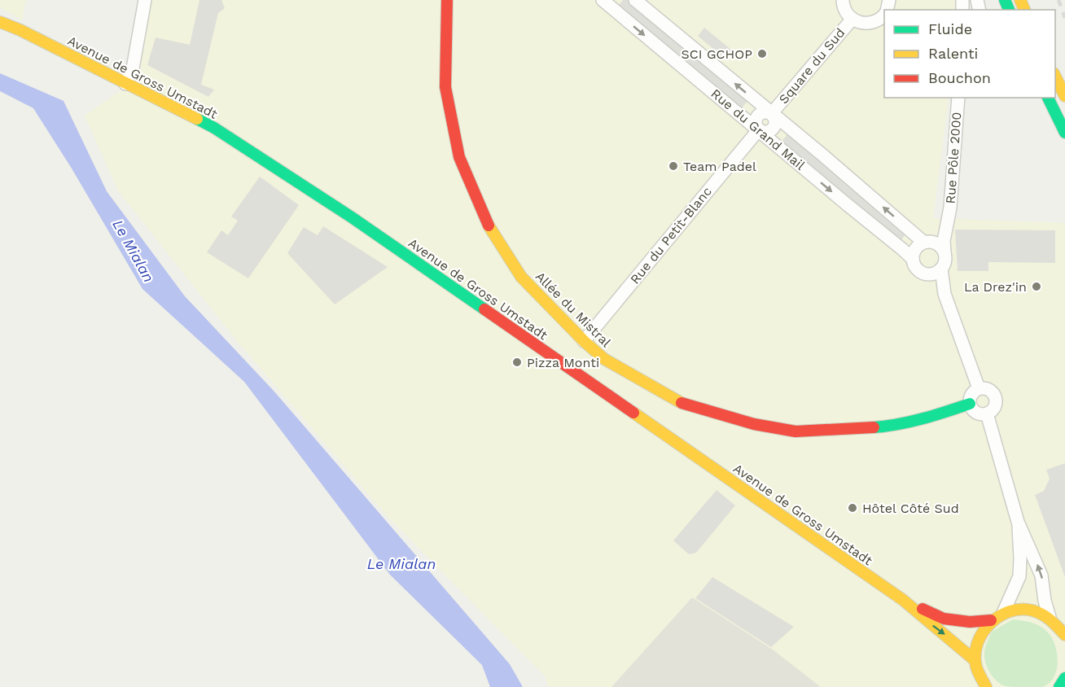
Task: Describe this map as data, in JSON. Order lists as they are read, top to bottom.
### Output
{
  "streets": {
    "main road": ["Avenue de Gross Umstadt", "Allée du Mistral"],
    "street": [
      "Square du Sud",
      "Rue du Grand Mail",
      "Rue Pôle 2000",
      "Rue du Petit-Blanc"
    ]
  },
  "crossings": [
    ["Square du Sud", "Rue du Grand Mail"],
    ["Square du Sud", "Rue du Petit-Blanc"],
    ["Rue du Grand Mail", "Rue Pôle 2000"],
    ["Rue du Grand Mail", "Rue du Petit-Blanc"],
    ["Rue du Petit-Blanc", "Allée du Mistral"]
  ],
  "water": ["Le Mialan"],
  "places": [
    "SCI GCHOP",
    "Team Padel",
    "La Drez'in",
    "Pizza Monti",
    "Hôtel Côté Sud"
  ],
  "legend": ["Fluide", "Ralenti", "Bouchon"]
}
